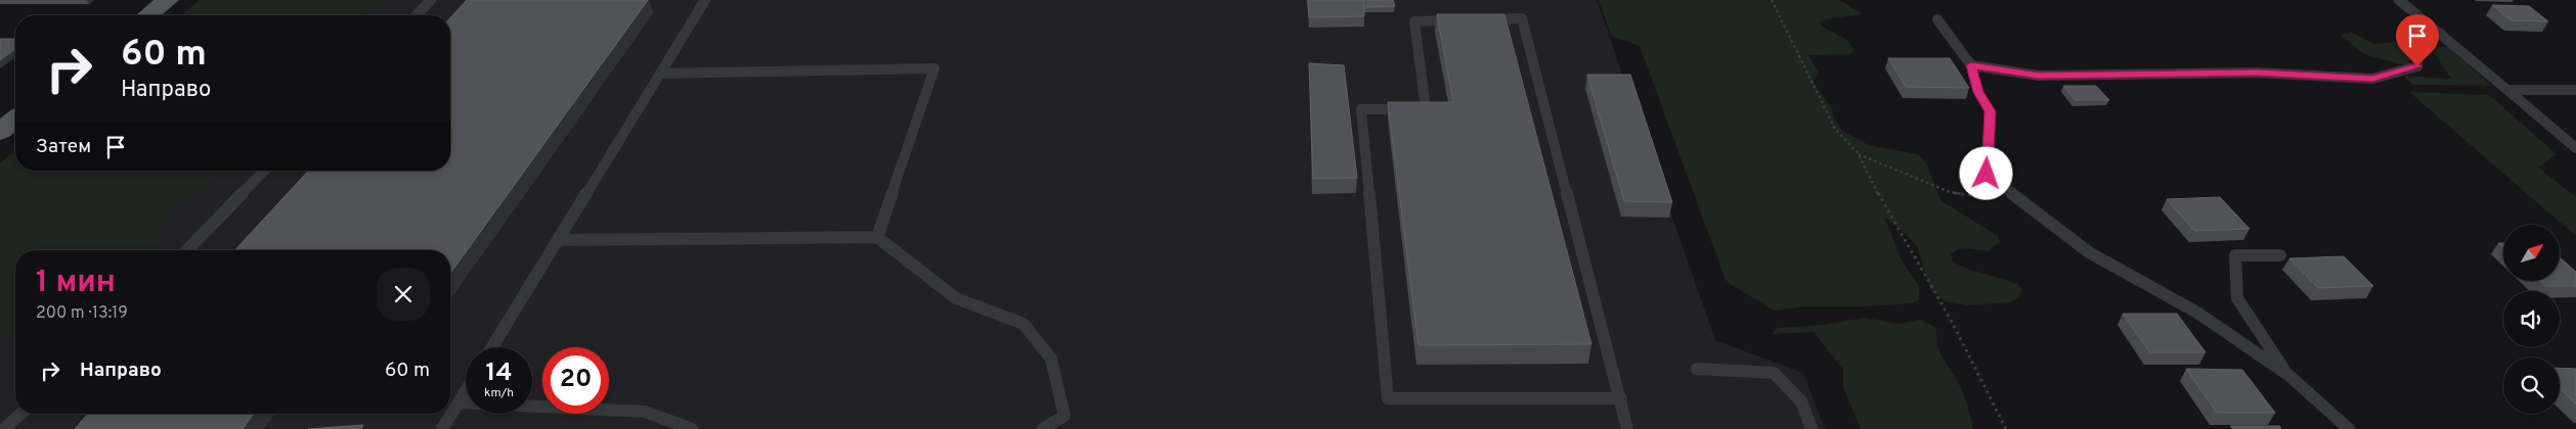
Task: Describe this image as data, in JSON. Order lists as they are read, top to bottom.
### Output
{
  "north": "top right",
  "page": {
    "turn": ["60 m", "Направо"],
    "then": "Затем",
    "heading": ["1 мин", "200 m · 13:19"],
    "list": [
      {
        "name": "Направо",
        "value": "60 m"
      }
    ],
    "speed": "14 km/h",
    "limit": "20"
  }
}
